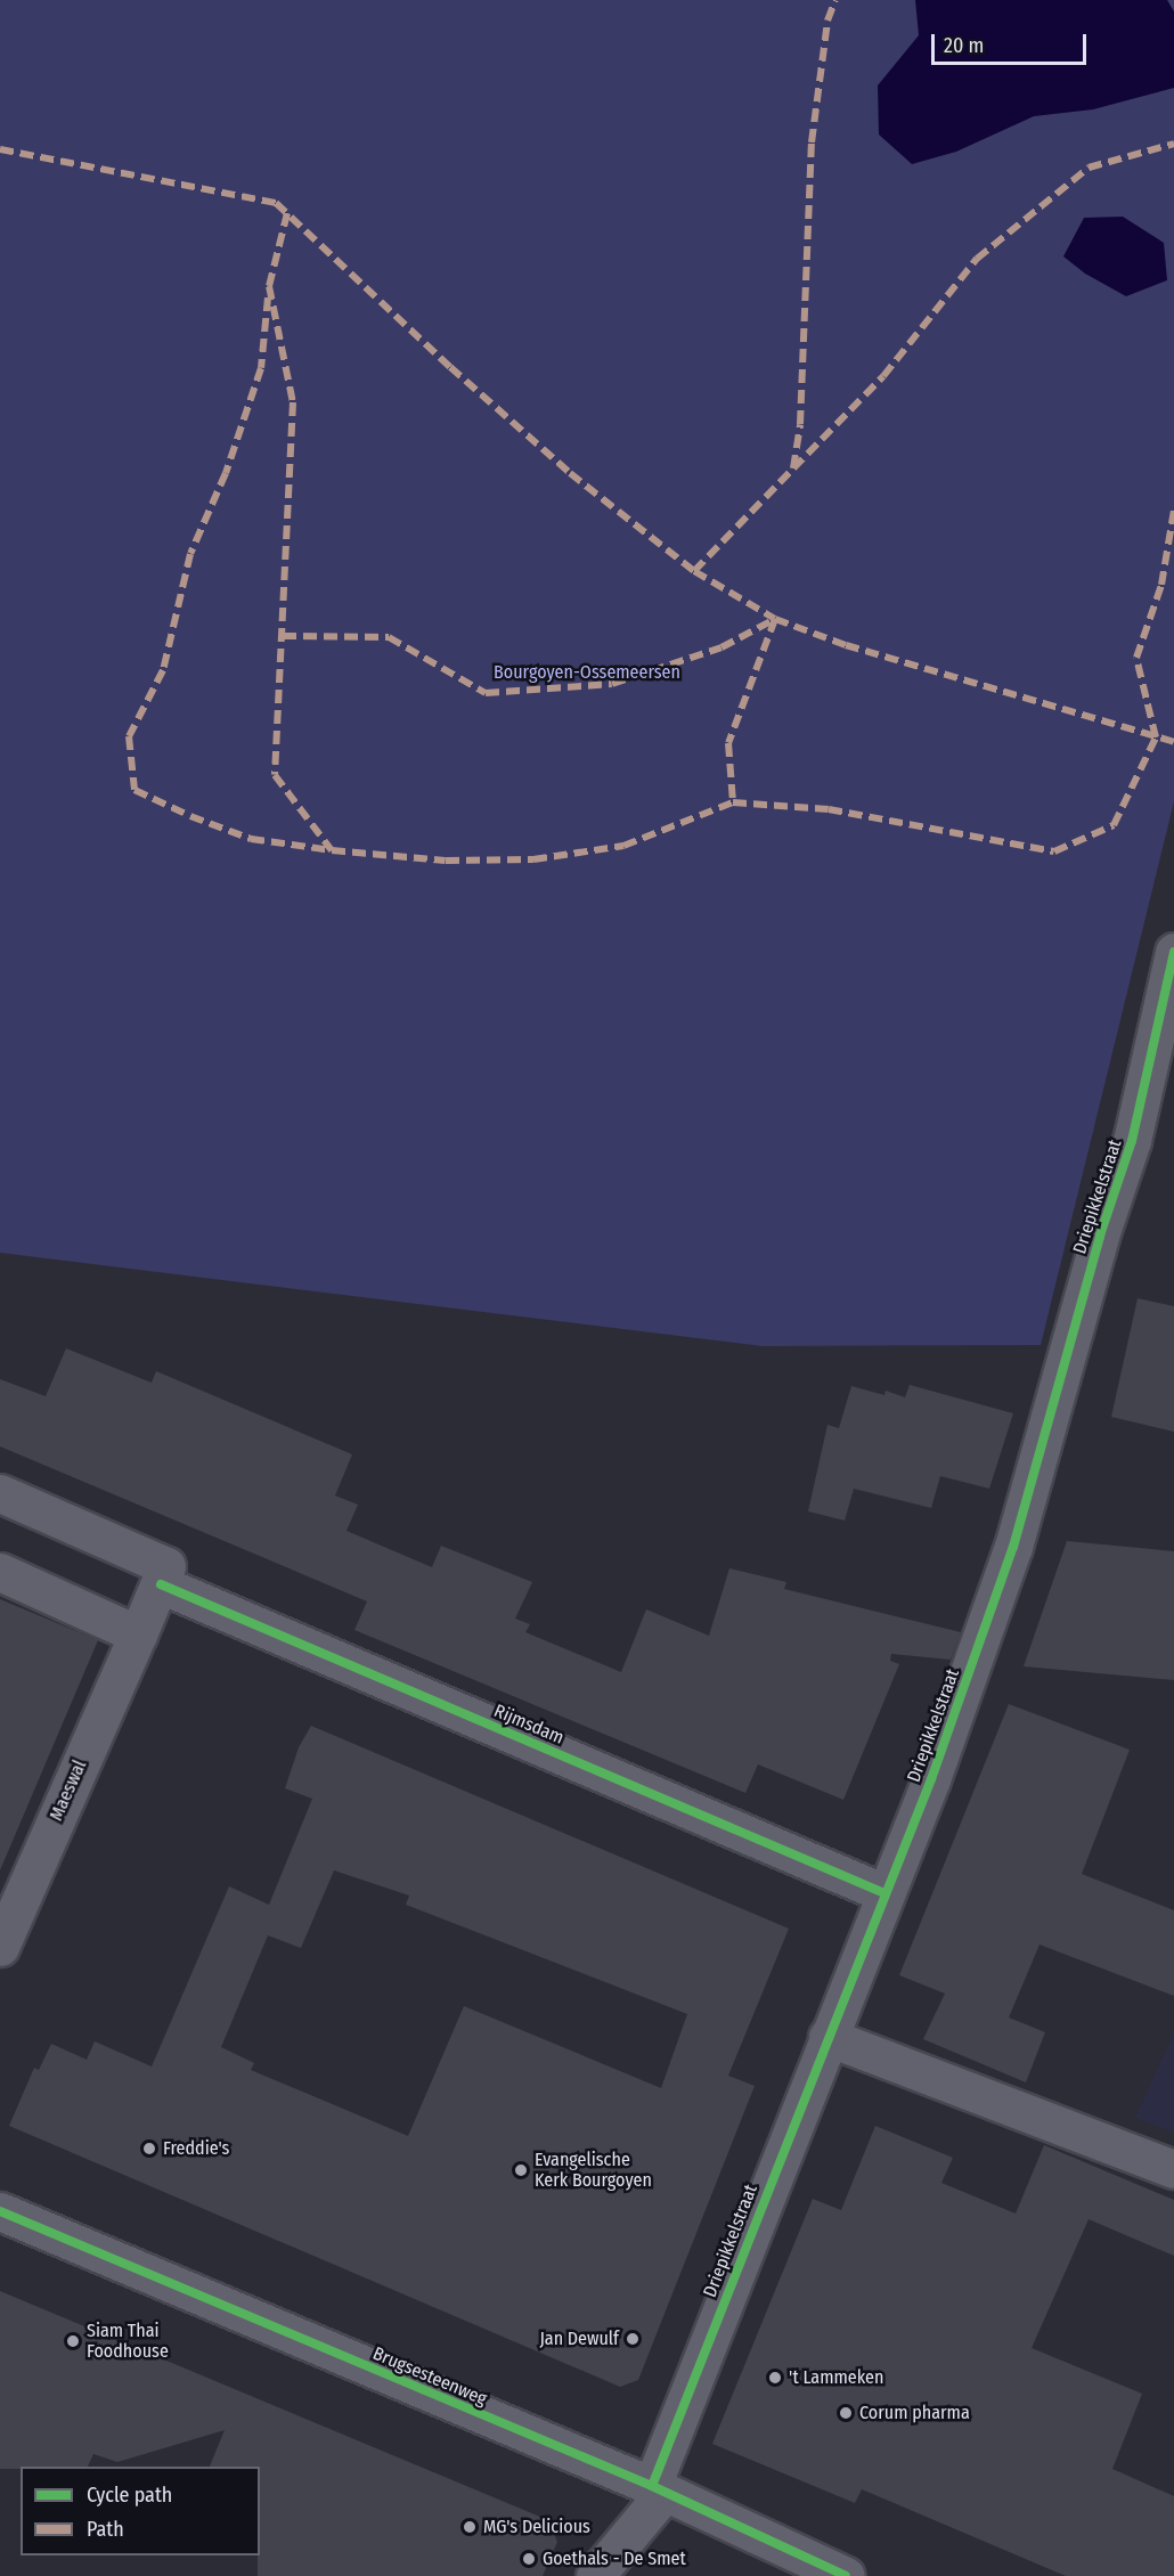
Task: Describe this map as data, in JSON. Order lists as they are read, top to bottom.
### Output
{
  "streets": {
    "street": [
      "Driepikkelstraat",
      "Rijmsdam",
      "Maeswal",
      "Brugsesteenweg"
    ]
  },
  "crossings": [
    ["Driepikkelstraat", "Rijmsdam"],
    ["Driepikkelstraat", "Brugsesteenweg"]
  ],
  "parks": ["Bourgoyen-Ossemeersen"],
  "places": [
    "Freddie's",
    "Evangelische Kerk Bourgoyen",
    "Jan Dewulf",
    "Siam Thai Foodhouse",
    "'t Lammeken",
    "Corum pharma",
    "MG's Delicious",
    "Goethals - De Smet"
  ],
  "legend": ["Cycle path", "Path"],
  "scale_bar": "20 m"
}
